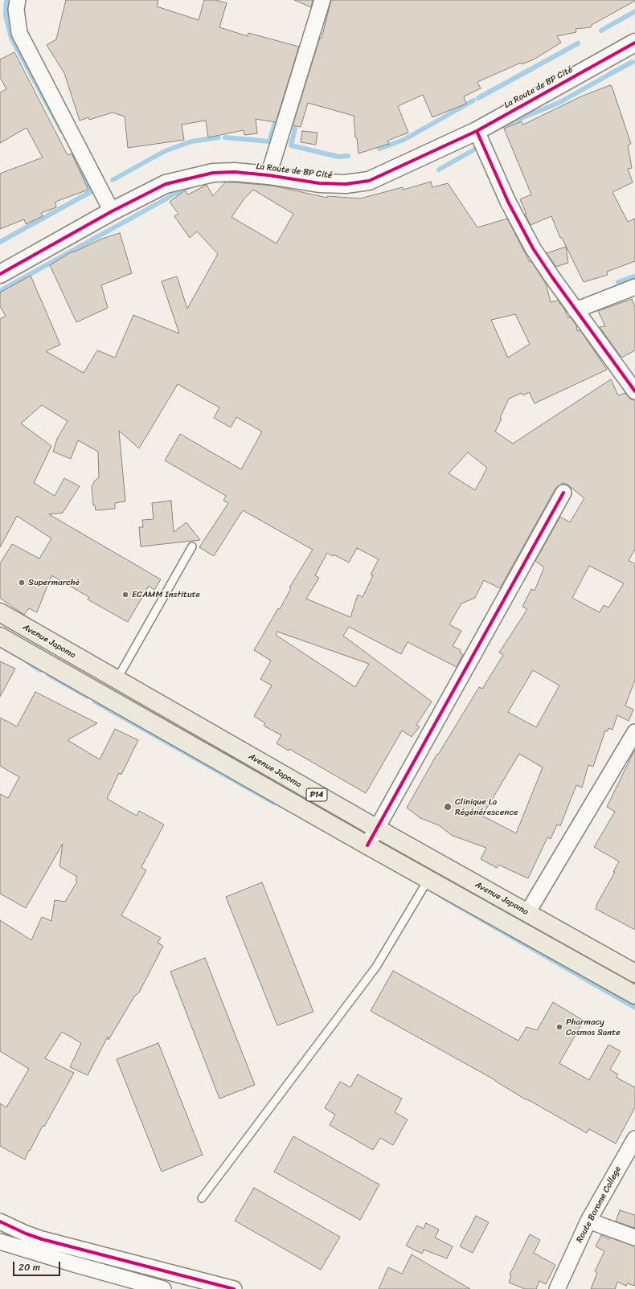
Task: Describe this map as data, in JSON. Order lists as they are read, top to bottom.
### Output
{
  "streets": {
    "main road": ["Avenue Japoma", "P14"],
    "street": ["La Route de BP Cité", "Route Borome College"]
  },
  "places": [
    "Supermarché",
    "ECAMM Institute",
    "Clinique La Régénérescence",
    "Pharmacy Cosmos Sante"
  ],
  "scale_bar": "20 m"
}
